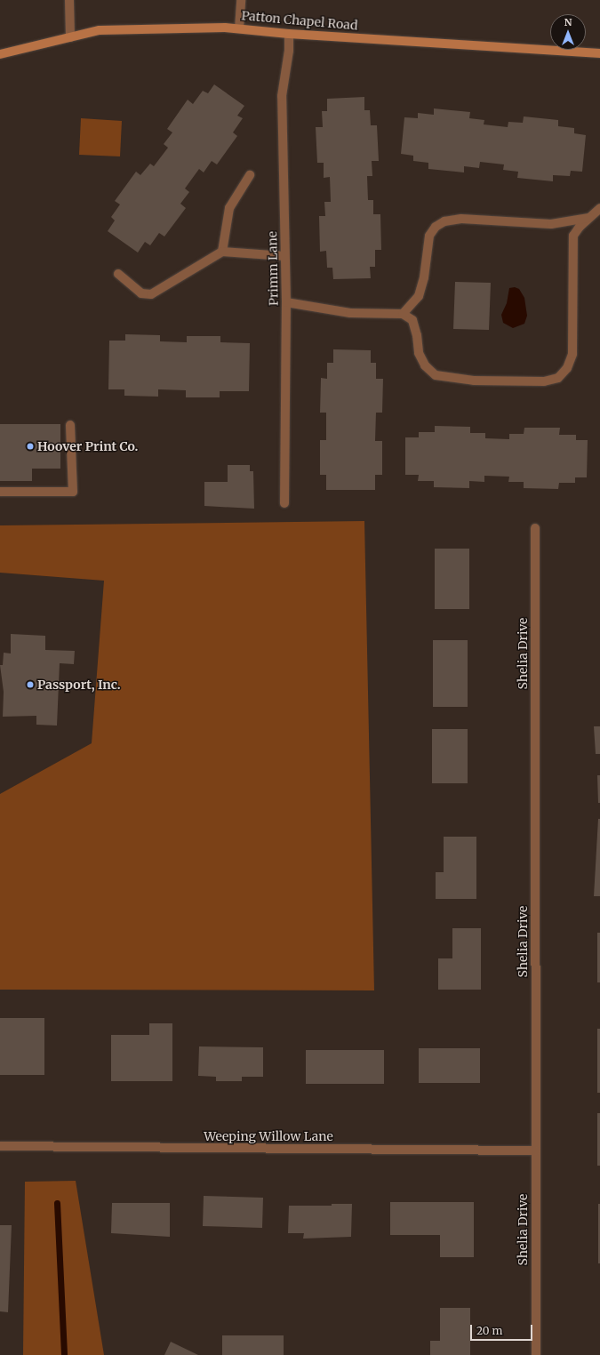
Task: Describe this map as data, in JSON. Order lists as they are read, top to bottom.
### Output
{
  "streets": {
    "main road": ["Patton Chapel Road"],
    "street": ["Primm Lane", "Shelia Drive", "Weeping Willow Lane"]
  },
  "crossings": [
    ["Patton Chapel Road", "Primm Lane"],
    ["Shelia Drive", "Weeping Willow Lane"]
  ],
  "places": ["Hoover Print Co.", "Passport, Inc."],
  "scale_bar": "20 m",
  "north": "top"
}
